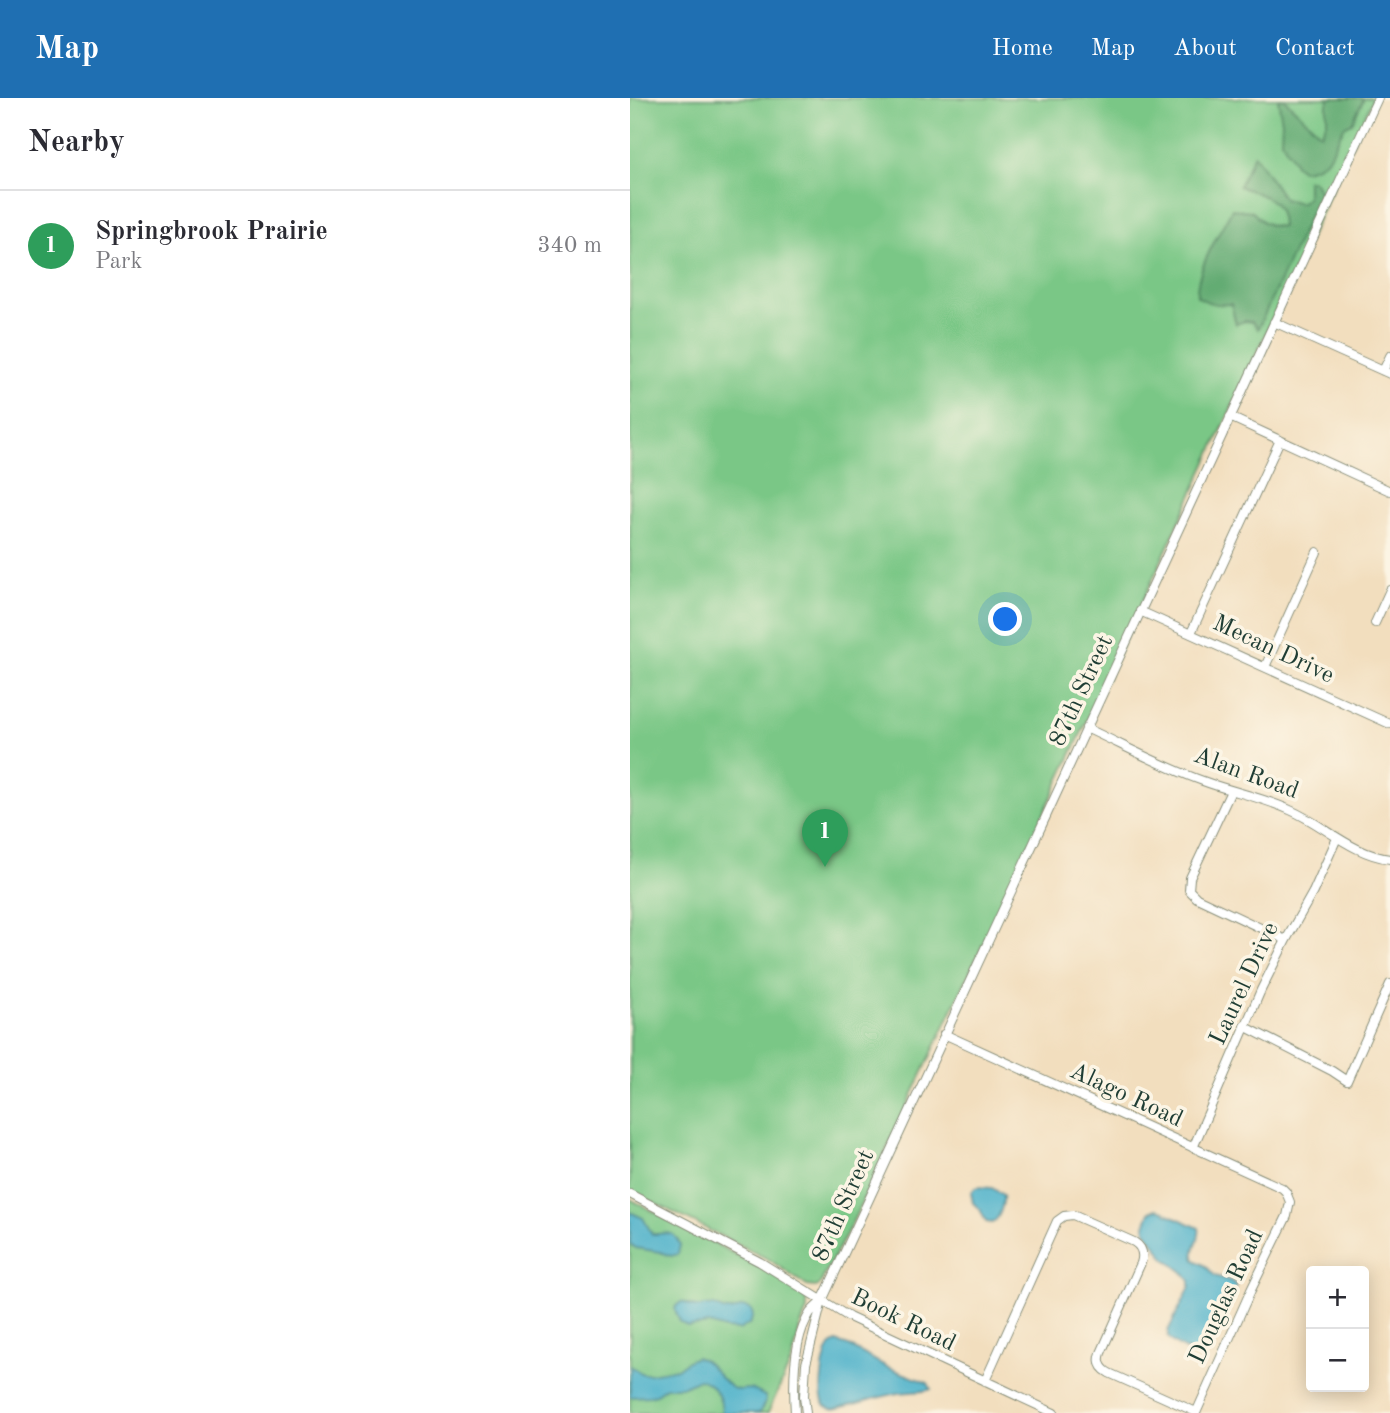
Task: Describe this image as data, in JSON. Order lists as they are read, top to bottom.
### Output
{
  "streets": {
    "street": [
      "Mecan Drive",
      "87th Street",
      "Alan Road",
      "Laurel Drive",
      "Alago Road",
      "Douglas Road",
      "Book Road"
    ]
  },
  "crossings": [
    ["Mecan Drive", "87th Street"],
    ["87th Street", "Alan Road"],
    ["87th Street", "Alago Road"],
    ["87th Street", "Book Road"],
    ["Alan Road", "Laurel Drive"],
    ["Laurel Drive", "Alago Road"],
    ["Alago Road", "Douglas Road"]
  ],
  "page": {
    "header": "Map",
    "nav": [
      "Home",
      "Map",
      "About",
      "Contact"
    ],
    "heading": "Nearby",
    "list": [
      {
        "mark": "1",
        "name": "Springbrook Prairie",
        "note": "Park",
        "value": "340 m"
      }
    ],
    "pins": "1",
    "map_buttons": ["+", "−"]
  }
}
